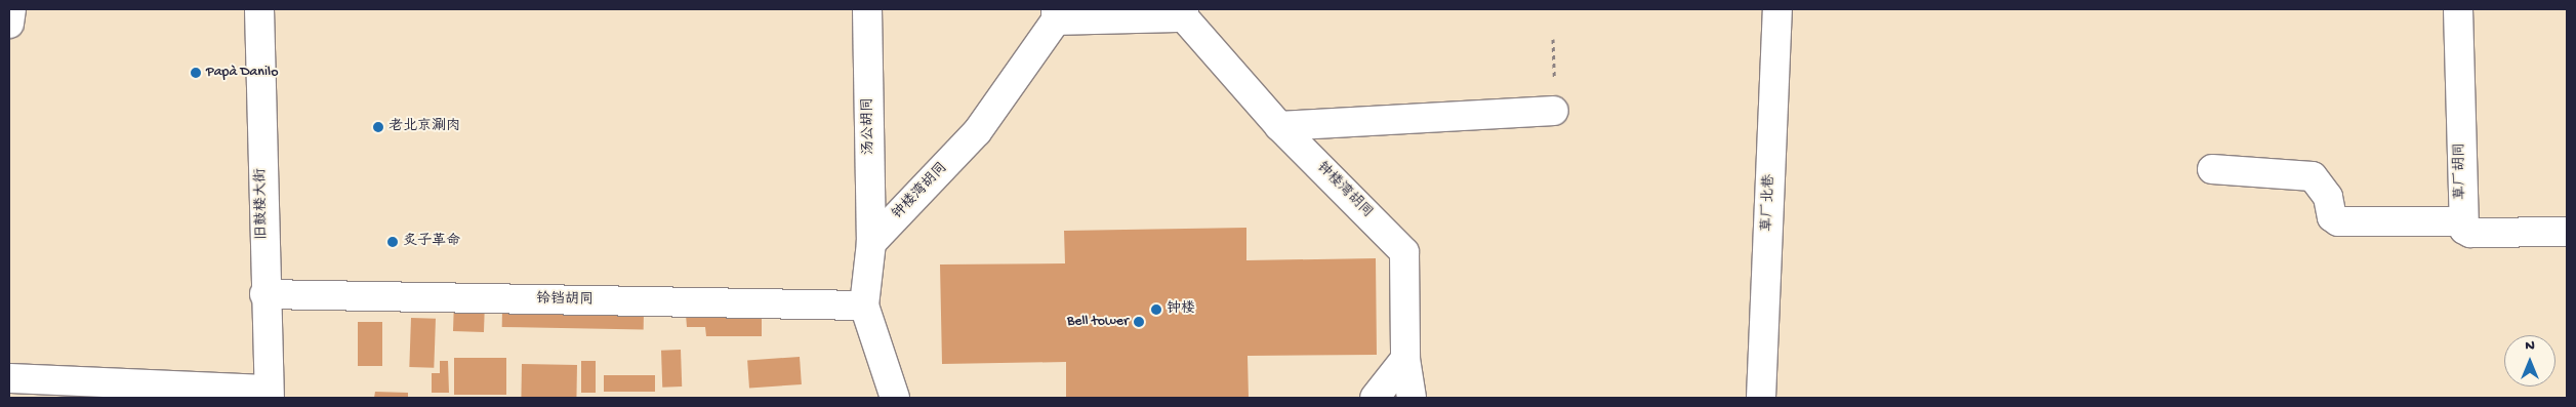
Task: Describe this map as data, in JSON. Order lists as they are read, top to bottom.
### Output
{
  "streets": {
    "main road": [
      "汤公胡同",
      "草厂胡同",
      "钟楼湾胡同",
      "草厂北巷",
      "旧鼓楼大街",
      "铃铛胡同"
    ]
  },
  "crossings": [
    ["汤公胡同", "钟楼湾胡同"],
    ["旧鼓楼大街", "铃铛胡同"]
  ],
  "places": [
    "Papà Danilo",
    "老北京涮肉",
    "炙子革命",
    "钟楼",
    "Bell tower"
  ],
  "north": "top"
}
